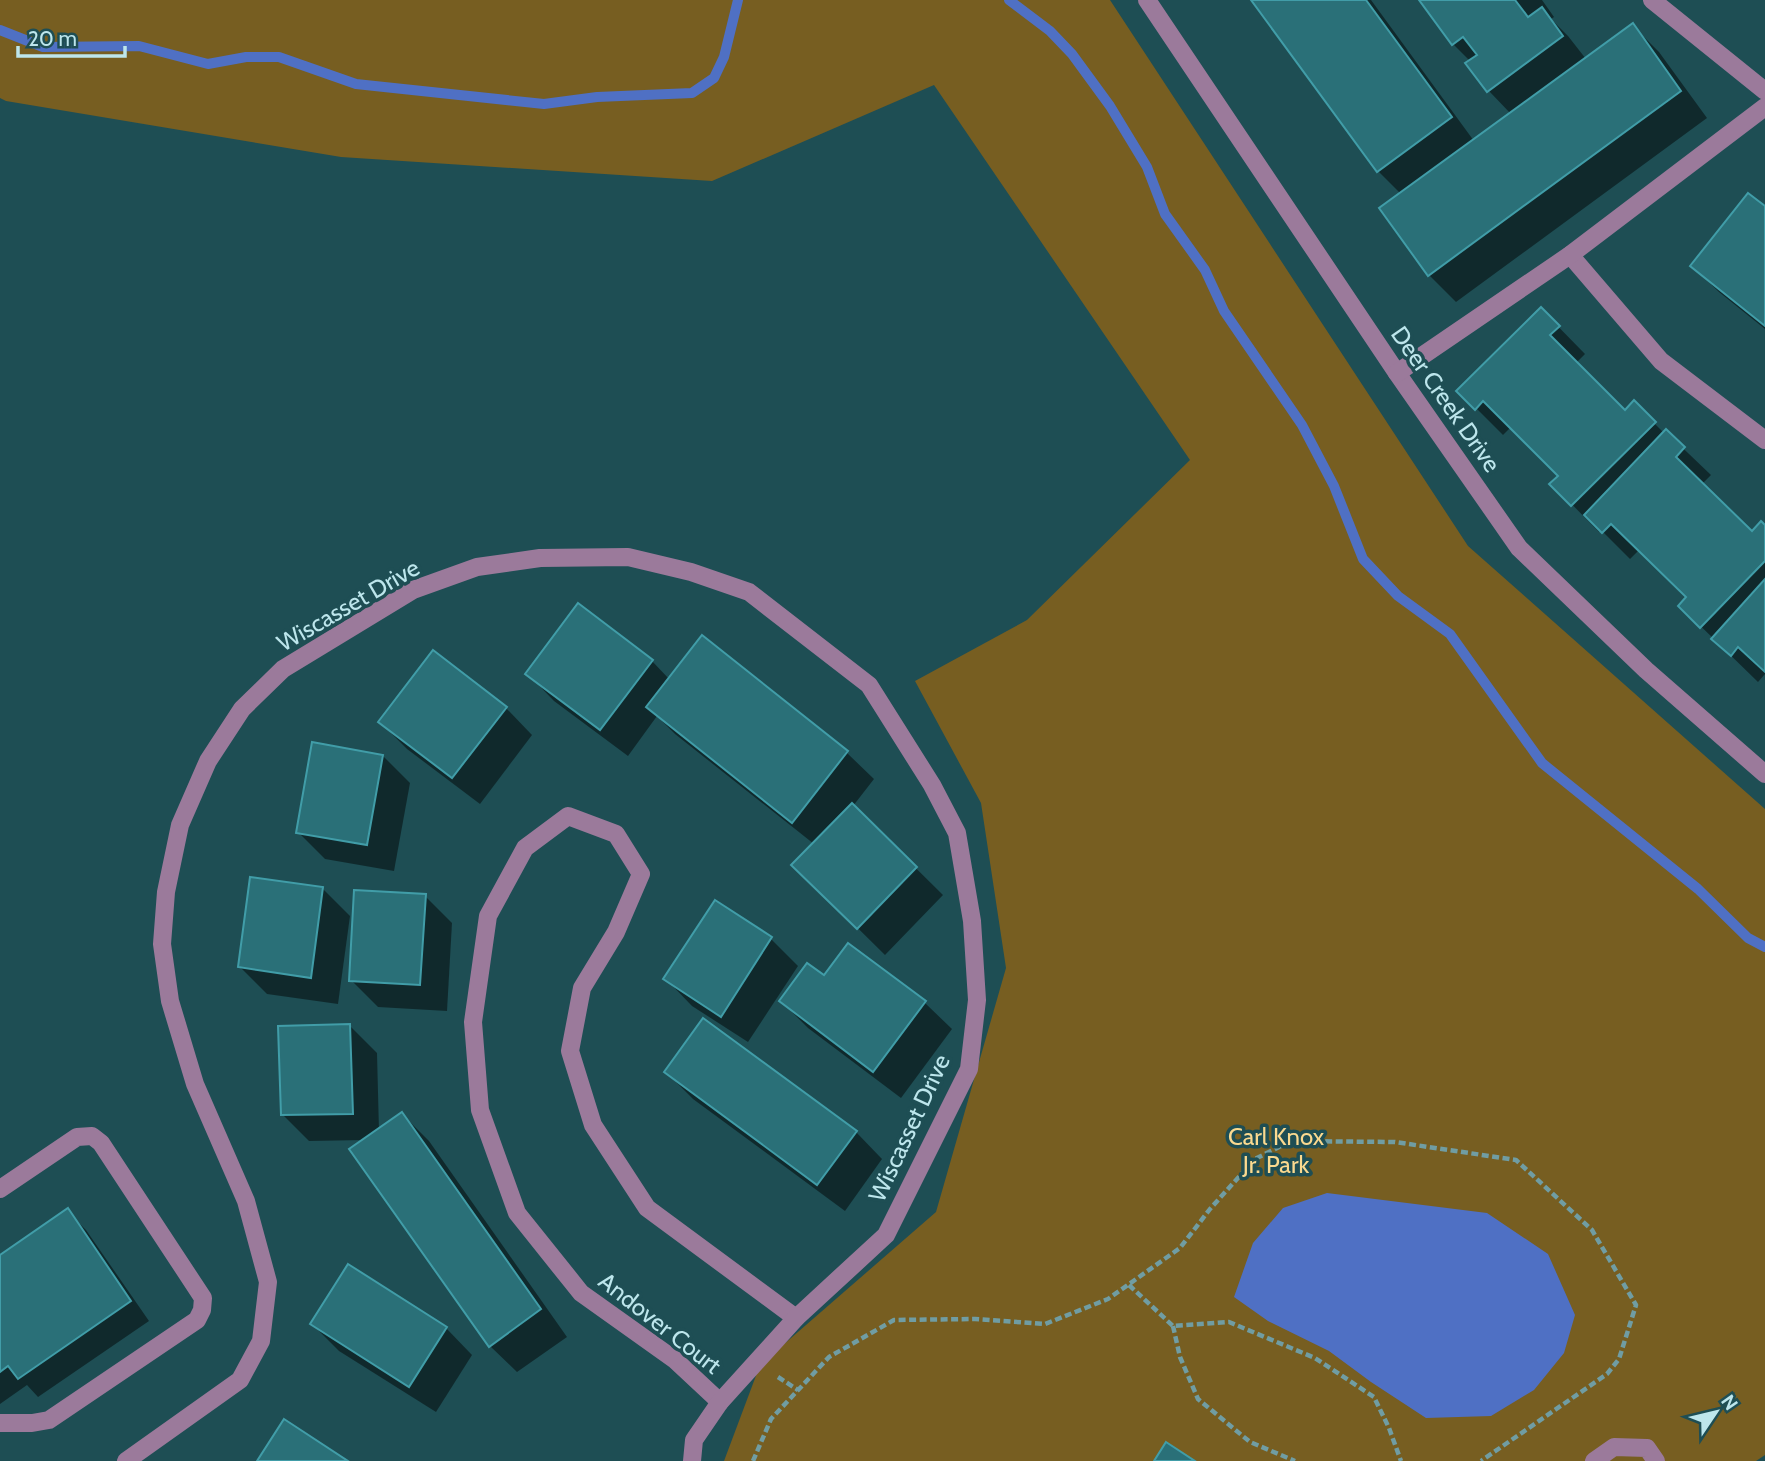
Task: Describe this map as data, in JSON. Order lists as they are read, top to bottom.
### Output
{
  "streets": {
    "street": ["Deer Creek Drive", "Wiscasset Drive", "Andover Court"]
  },
  "crossings": [
    ["Wiscasset Drive", "Andover Court"]
  ],
  "parks": ["Carl Knox Jr. Park"],
  "scale_bar": "20 m",
  "north": "top right"
}
